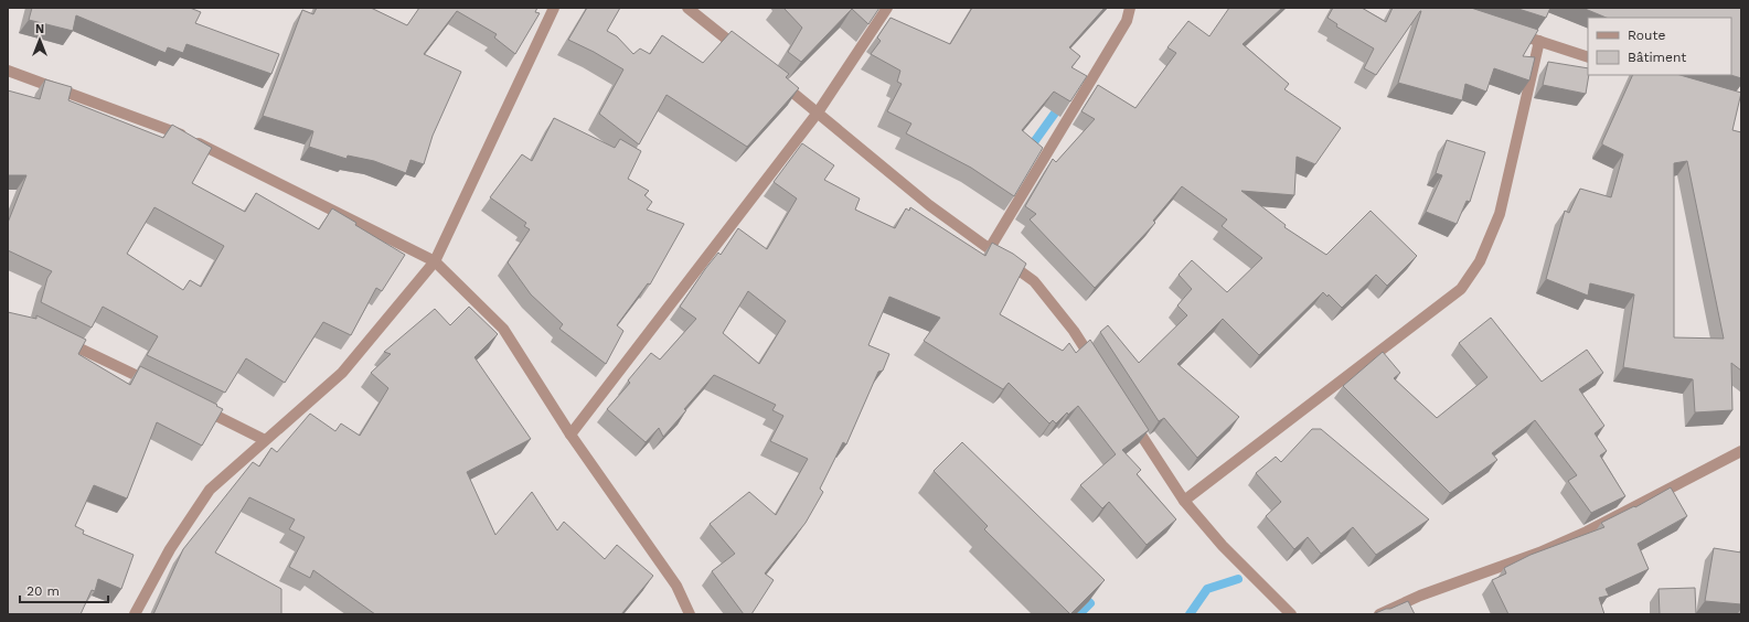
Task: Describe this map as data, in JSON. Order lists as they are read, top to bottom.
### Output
{
  "legend": ["Route", "Bâtiment"],
  "scale_bar": "20 m",
  "north": "top"
}
